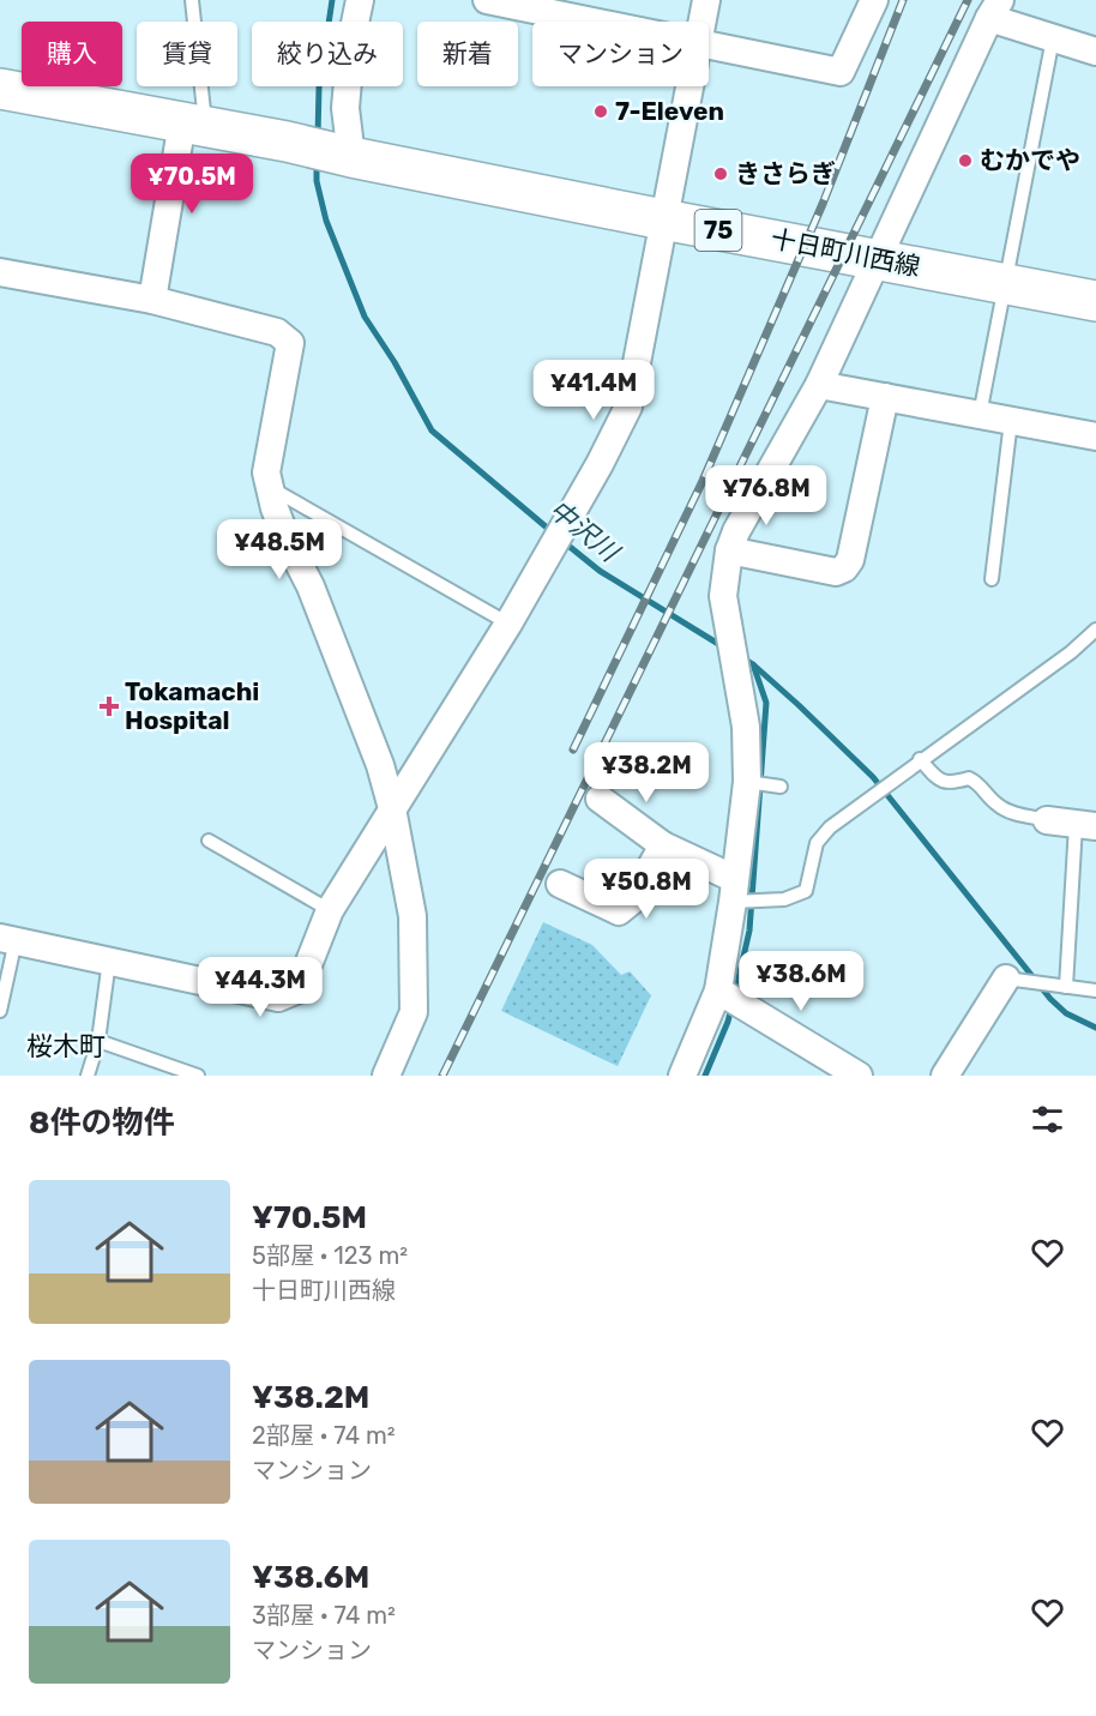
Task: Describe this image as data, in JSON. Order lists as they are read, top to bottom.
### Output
{
  "streets": {
    "main road": ["75", "十日町川西線"]
  },
  "crossings": [
    ["75", "十日町川西線"]
  ],
  "districts": ["桜木町"],
  "water": ["中沢川"],
  "places": {
    "other": ["7-Eleven", "むかでや", "きさらぎ"],
    "health": ["Tokamachi Hospital"]
  },
  "page": {
    "chip": [
      "購入",
      "賃貸",
      "絞り込み",
      "新着",
      "マンション"
    ],
    "price": [
      "¥70.5M",
      "¥41.4M",
      "¥76.8M",
      "¥48.5M",
      "¥38.2M",
      "¥50.8M",
      "¥38.6M",
      "¥44.3M"
    ],
    "heading": "8件の物件",
    "list": [
      {
        "name": "¥70.5M",
        "note": "5部屋 · 123 m² · 十日町川西線"
      },
      {
        "name": "¥38.2M",
        "note": "2部屋 · 74 m² · マンション"
      },
      {
        "name": "¥38.6M",
        "note": "3部屋 · 74 m² · マンション"
      }
    ]
  }
}
